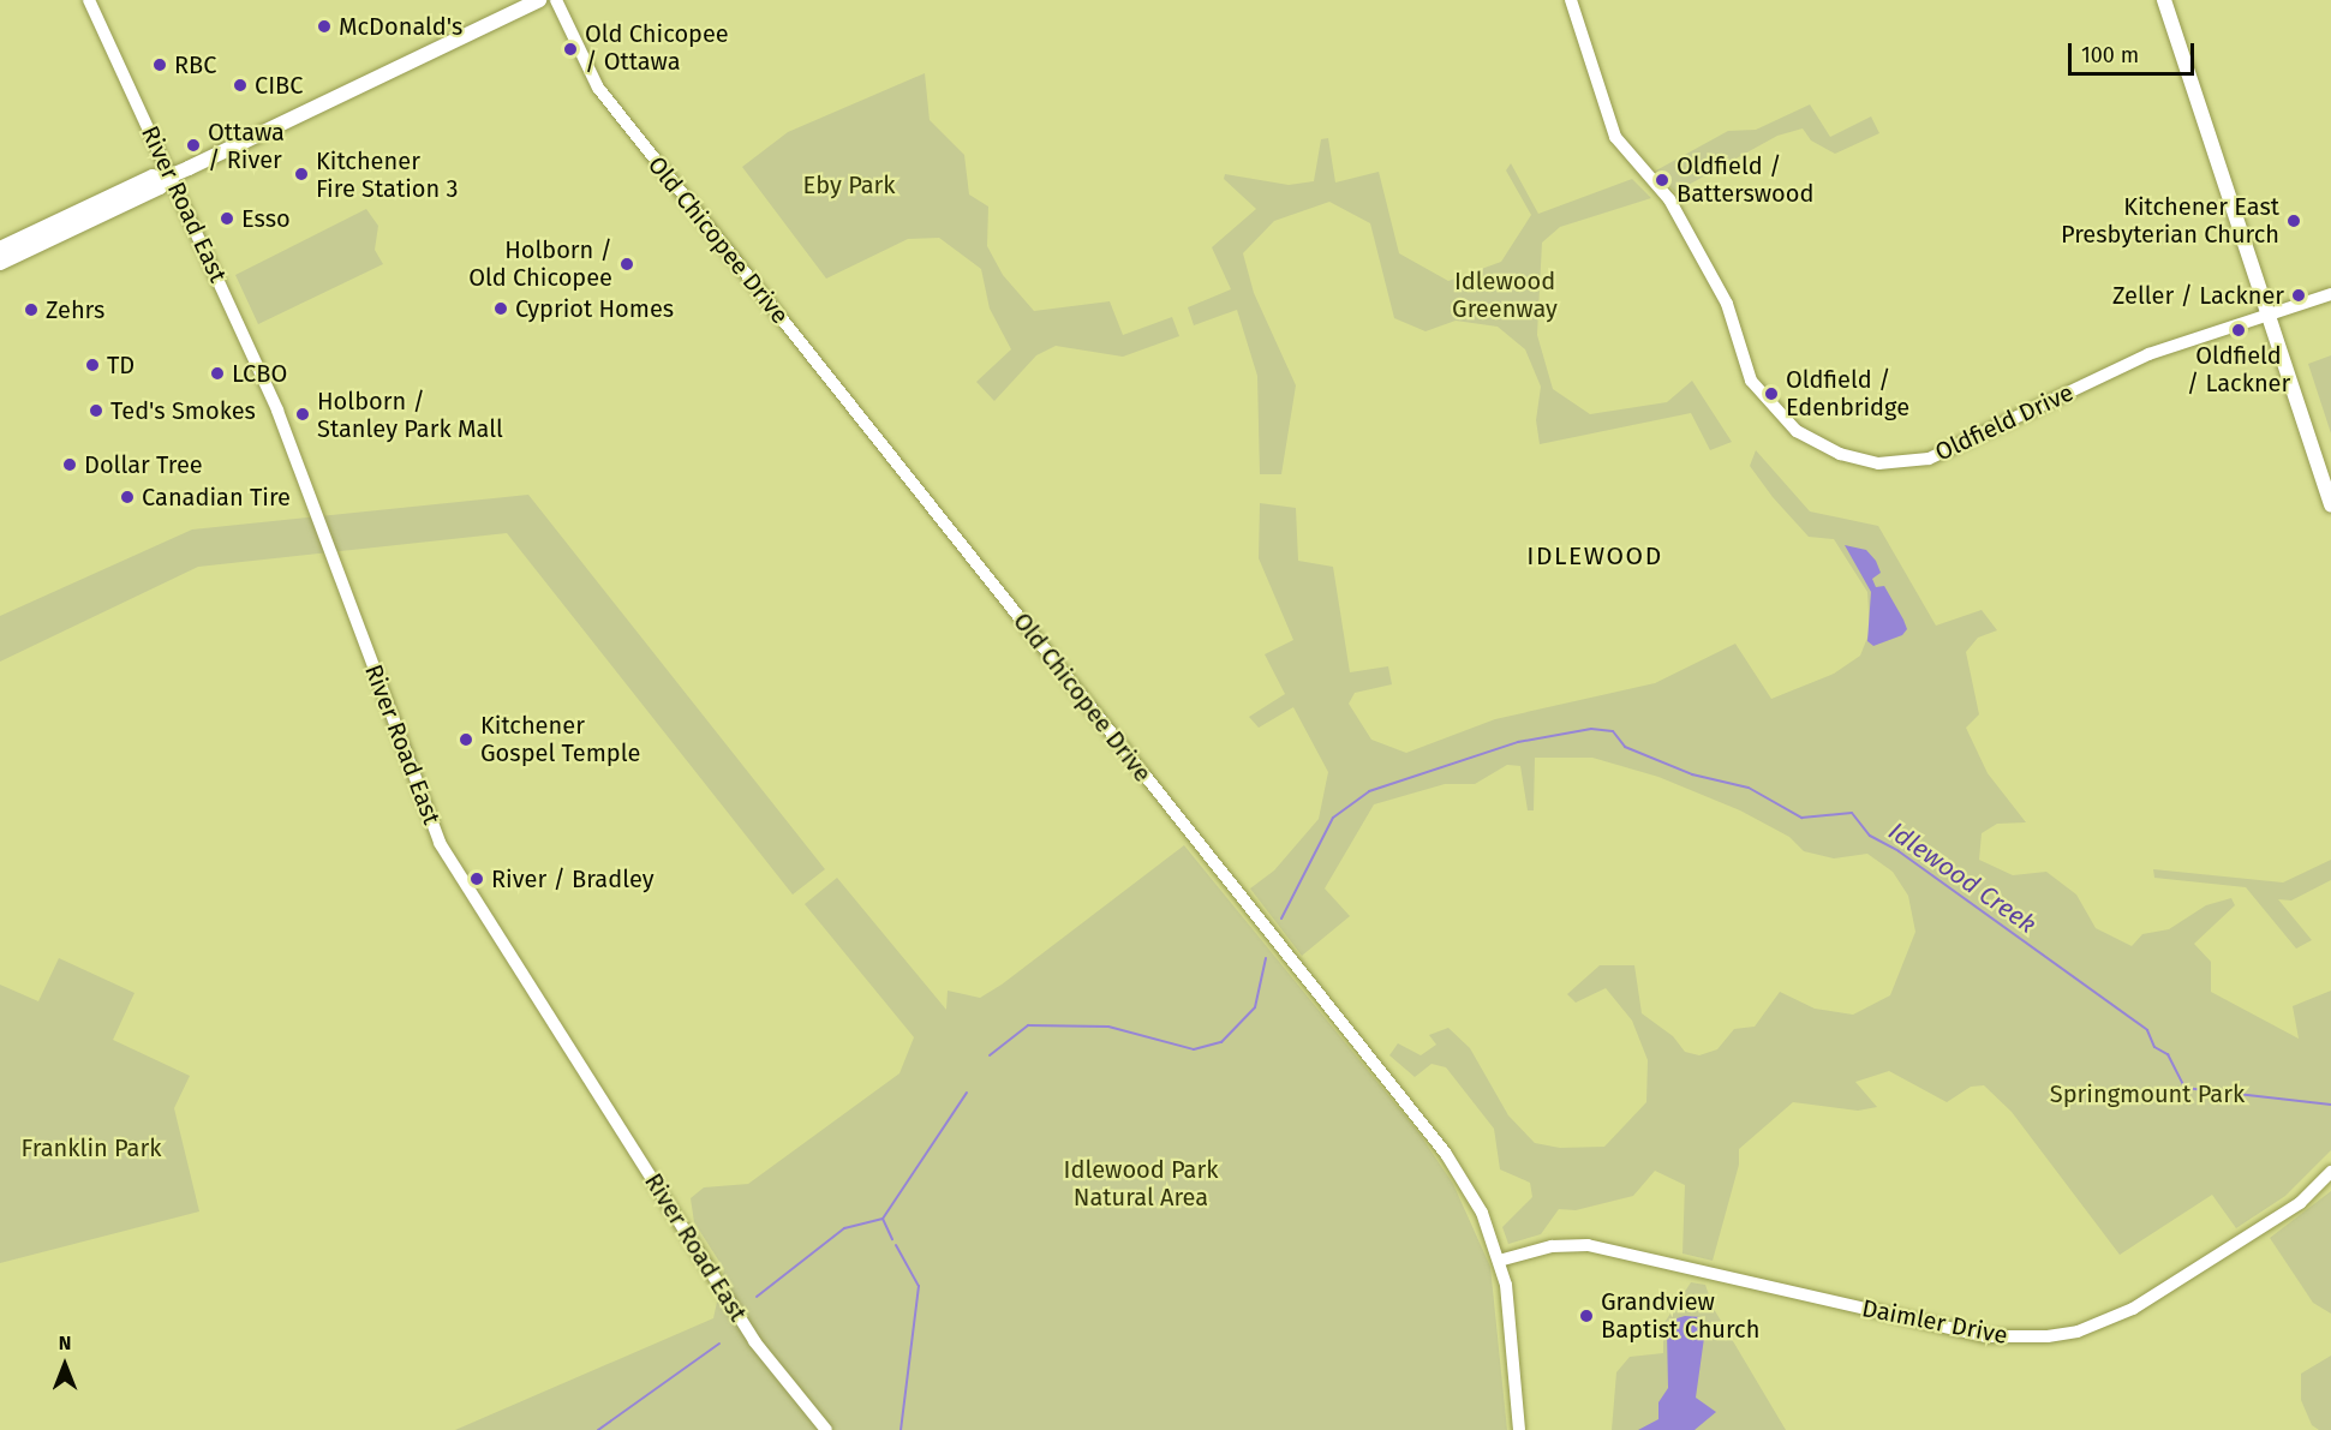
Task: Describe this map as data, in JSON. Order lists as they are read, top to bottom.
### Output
{
  "streets": {
    "street": [
      "River Road East",
      "Old Chicopee Drive",
      "Oldfield Drive",
      "Daimler Drive"
    ]
  },
  "crossings": [
    ["Old Chicopee Drive", "Daimler Drive"]
  ],
  "districts": ["IDLEWOOD"],
  "water": ["Idlewood Creek"],
  "parks": [
    "Eby Park",
    "Idlewood Greenway",
    "Springmount Park",
    "Franklin Park",
    "Idlewood Park Natural Area"
  ],
  "places": [
    "McDonald's",
    "Old Chicopee / Ottawa",
    "RBC",
    "CIBC",
    "Ottawa / River",
    "Kitchener Fire Station 3",
    "Oldfield / Batterswood",
    "Esso",
    "Kitchener East Presbyterian Church",
    "Holborn / Old Chicopee",
    "Zeller / Lackner",
    "Cypriot Homes",
    "Zehrs",
    "Oldfield / Lackner",
    "TD",
    "LCBO",
    "Oldfield / Edenbridge",
    "Ted's Smokes",
    "Holborn / Stanley Park Mall",
    "Dollar Tree",
    "Canadian Tire",
    "Kitchener Gospel Temple",
    "River / Bradley",
    "Grandview Baptist Church"
  ],
  "scale_bar": "100 m",
  "north": "top"
}
